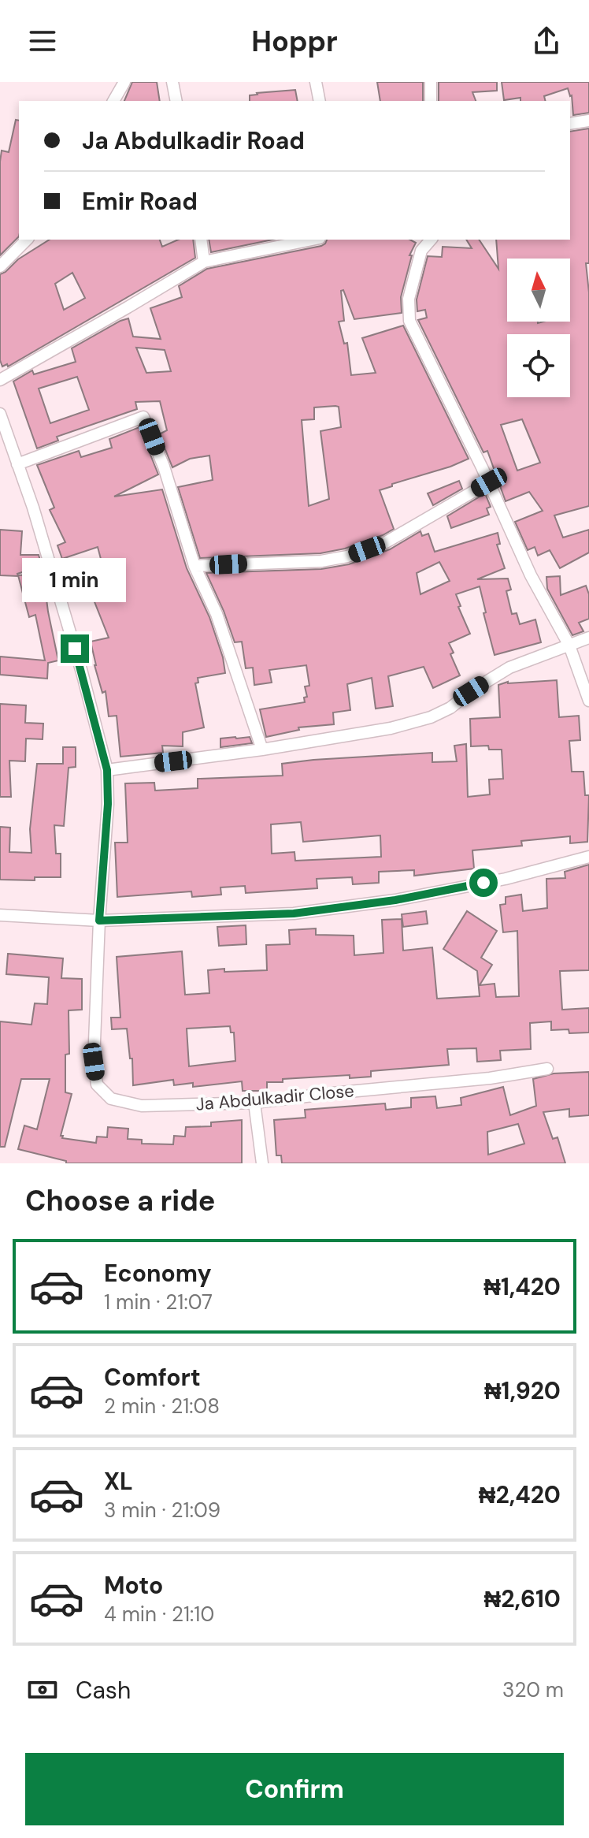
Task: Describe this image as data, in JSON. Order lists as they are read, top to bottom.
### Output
{
  "streets": {
    "street": ["Ja Abdulkadir Close"]
  },
  "north": "top",
  "page": {
    "header": "Hoppr",
    "banner": ["Ja Abdulkadir Road", "Emir Road"],
    "bubble": "1 min",
    "heading": "Choose a ride",
    "list": [
      {
        "name": "Economy",
        "note": "1 min · 21:07",
        "value": "₦1,420"
      },
      {
        "name": "Comfort",
        "note": "2 min · 21:08",
        "value": "₦1,920"
      },
      {
        "name": "XL",
        "note": "3 min · 21:09",
        "value": "₦2,420"
      },
      {
        "name": "Moto",
        "note": "4 min · 21:10",
        "value": "₦2,610"
      }
    ],
    "pay": ["Cash", "320 m"],
    "buttons": "Confirm"
  }
}
